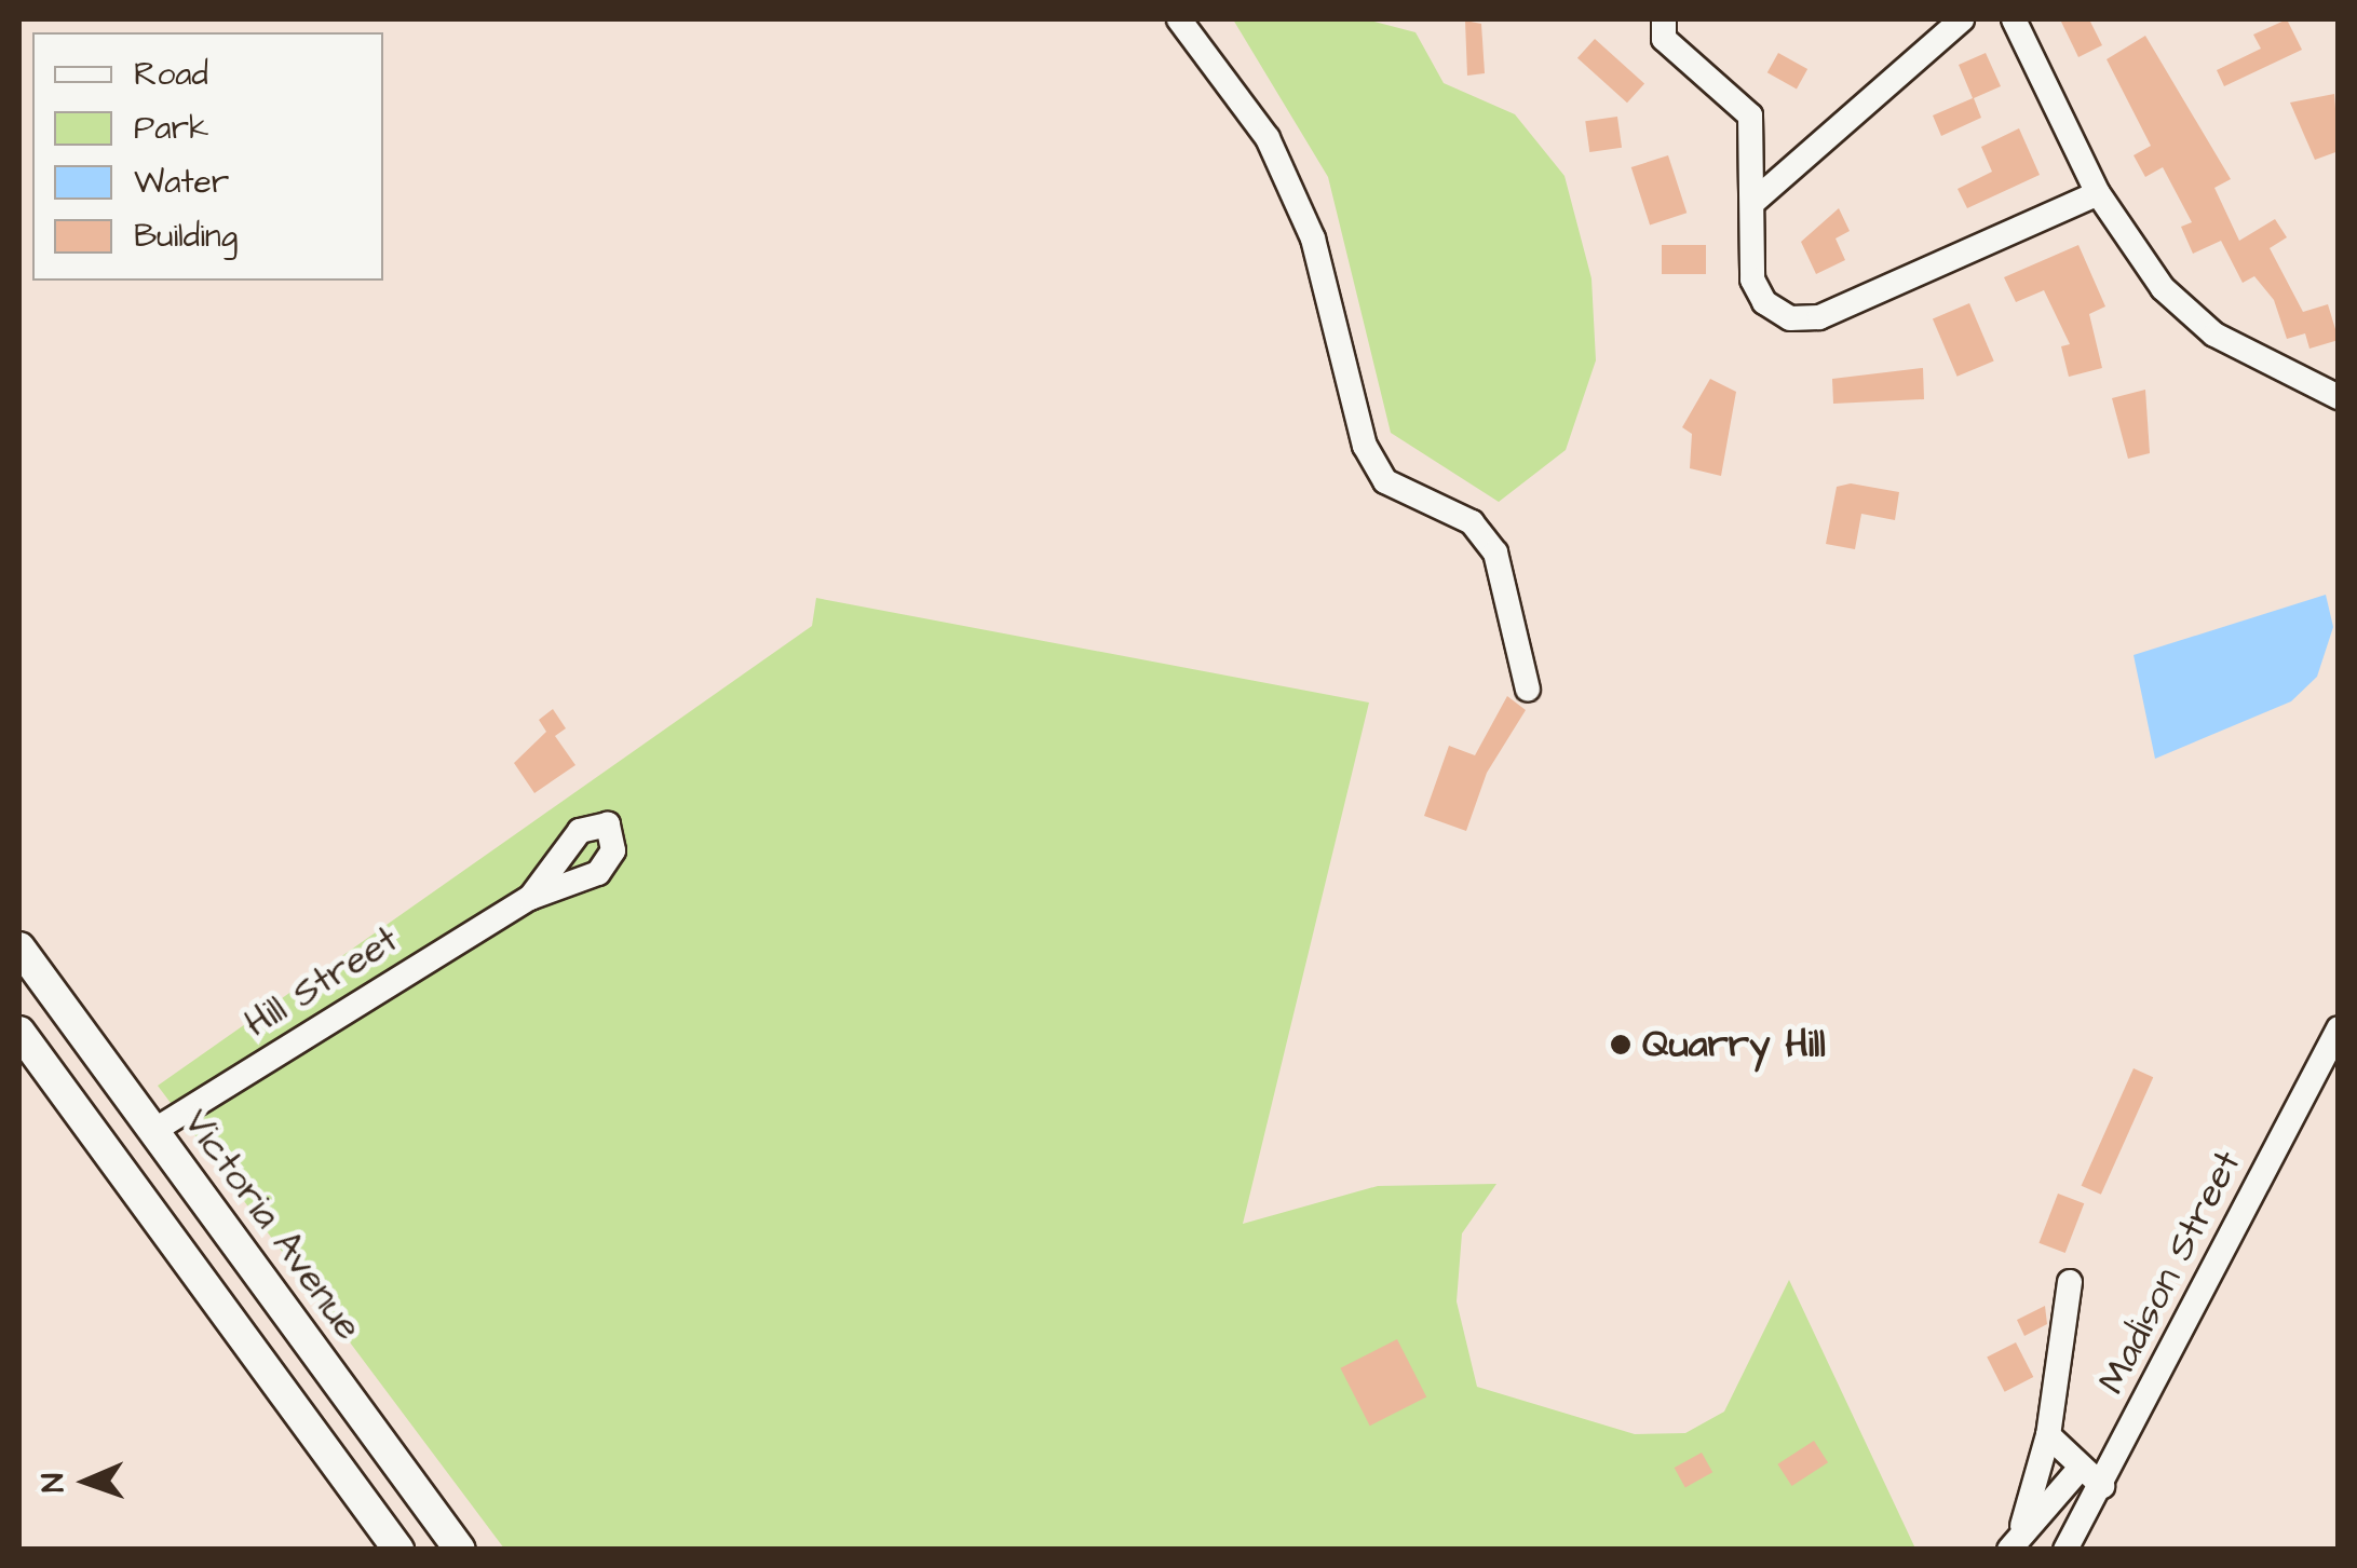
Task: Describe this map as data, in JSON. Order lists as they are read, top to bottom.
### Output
{
  "streets": {
    "main road": ["Victoria Avenue"],
    "street": ["Hill Street", "Madison Street"]
  },
  "crossings": [
    ["Hill Street", "Victoria Avenue"]
  ],
  "places": ["Quarry Hill"],
  "legend": [
    "Road",
    "Park",
    "Water",
    "Building"
  ],
  "north": "left"
}
